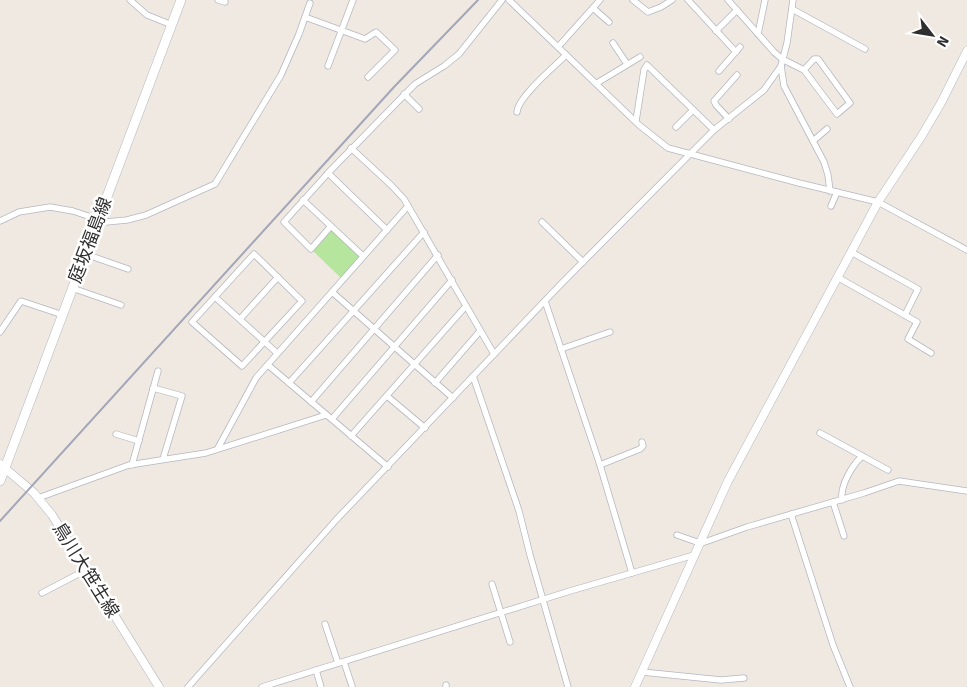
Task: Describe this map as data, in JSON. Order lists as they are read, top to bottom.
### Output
{
  "streets": {
    "main road": ["庭坂福島線"],
    "street": ["鳥川大笹生線"]
  },
  "crossings": [
    ["庭坂福島線", "鳥川大笹生線"]
  ],
  "north": "bottom right"
}
